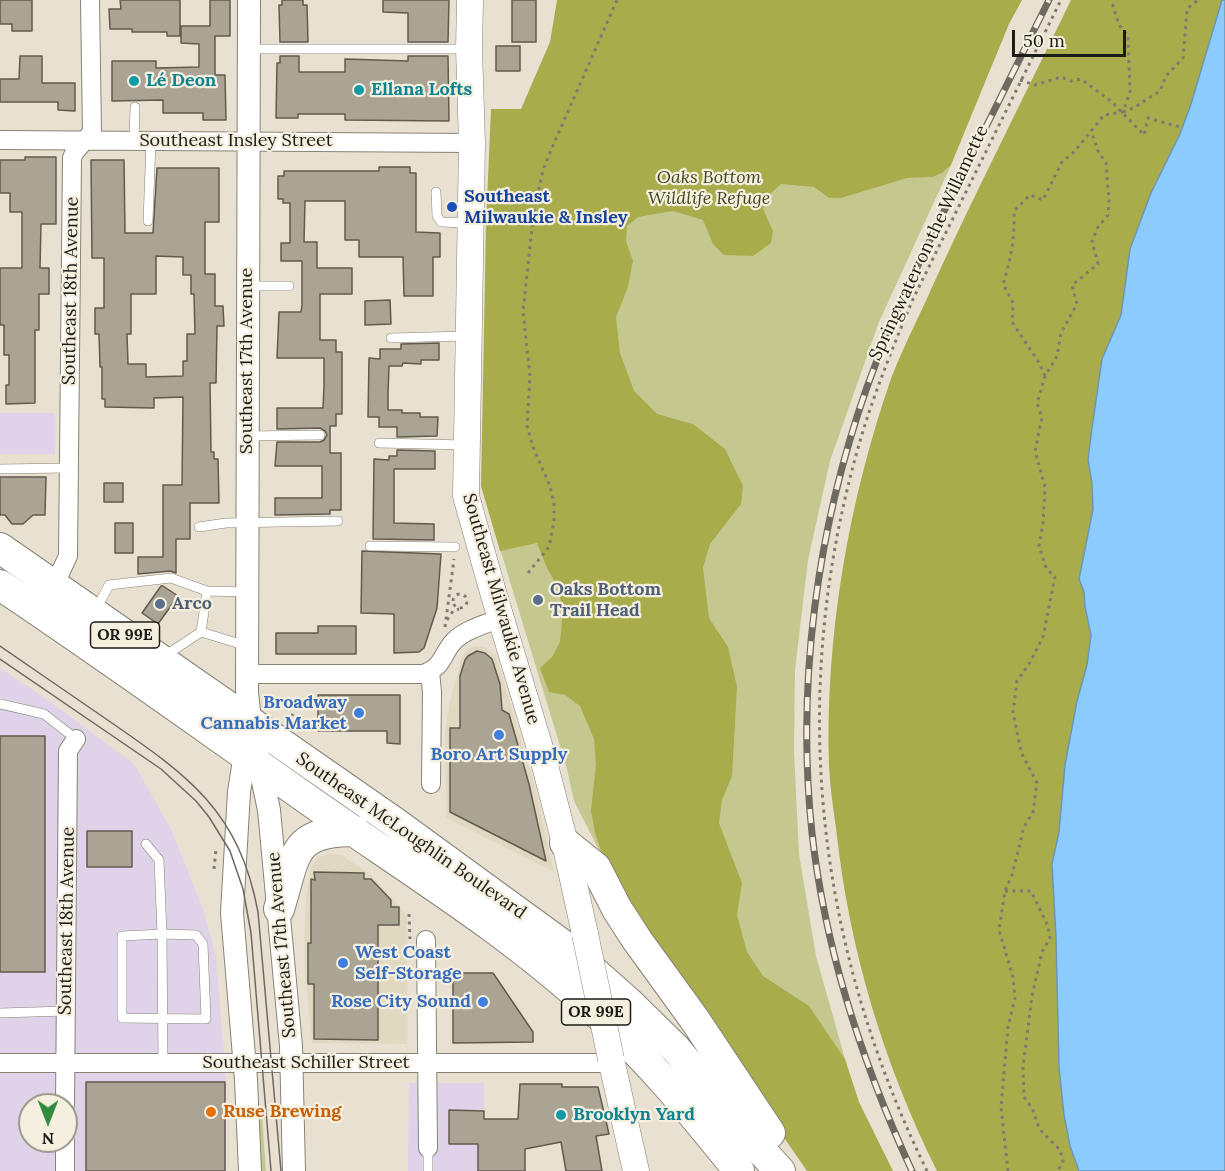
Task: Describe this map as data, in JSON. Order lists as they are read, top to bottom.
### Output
{
  "streets": {
    "highway": ["OR 99E", "Southeast McLoughlin Boulevard"],
    "main road": ["Southeast Milwaukie Avenue"],
    "street": [
      "Southeast Insley Street",
      "Southeast 18th Avenue",
      "Southeast 17th Avenue",
      "Southeast Schiller Street"
    ],
    "path": ["Springwater on the Willamette"]
  },
  "crossings": [
    ["Southeast Insley Street", "Southeast 18th Avenue"],
    ["Southeast Insley Street", "Southeast 17th Avenue"],
    ["Southeast Insley Street", "Southeast Milwaukie Avenue"],
    ["Southeast 18th Avenue", "Southeast McLoughlin Boulevard"],
    ["Southeast 18th Avenue", "Southeast Schiller Street"],
    ["Southeast 17th Avenue", "Southeast McLoughlin Boulevard"],
    ["Southeast 17th Avenue", "Southeast Schiller Street"],
    ["Southeast Milwaukie Avenue", "Southeast Schiller Street"]
  ],
  "parks": ["Oaks Bottom Wildlife Refuge"],
  "places": [
    "Lé Deon",
    "Ellana Lofts",
    "Southeast Milwaukie & Insley",
    "Oaks Bottom Trail Head",
    "Arco",
    "Broadway Cannabis Market",
    "Boro Art Supply",
    "West Coast Self-Storage",
    "Rose City Sound",
    "Ruse Brewing",
    "Brooklyn Yard"
  ],
  "scale_bar": "50 m",
  "north": "bottom"
}
